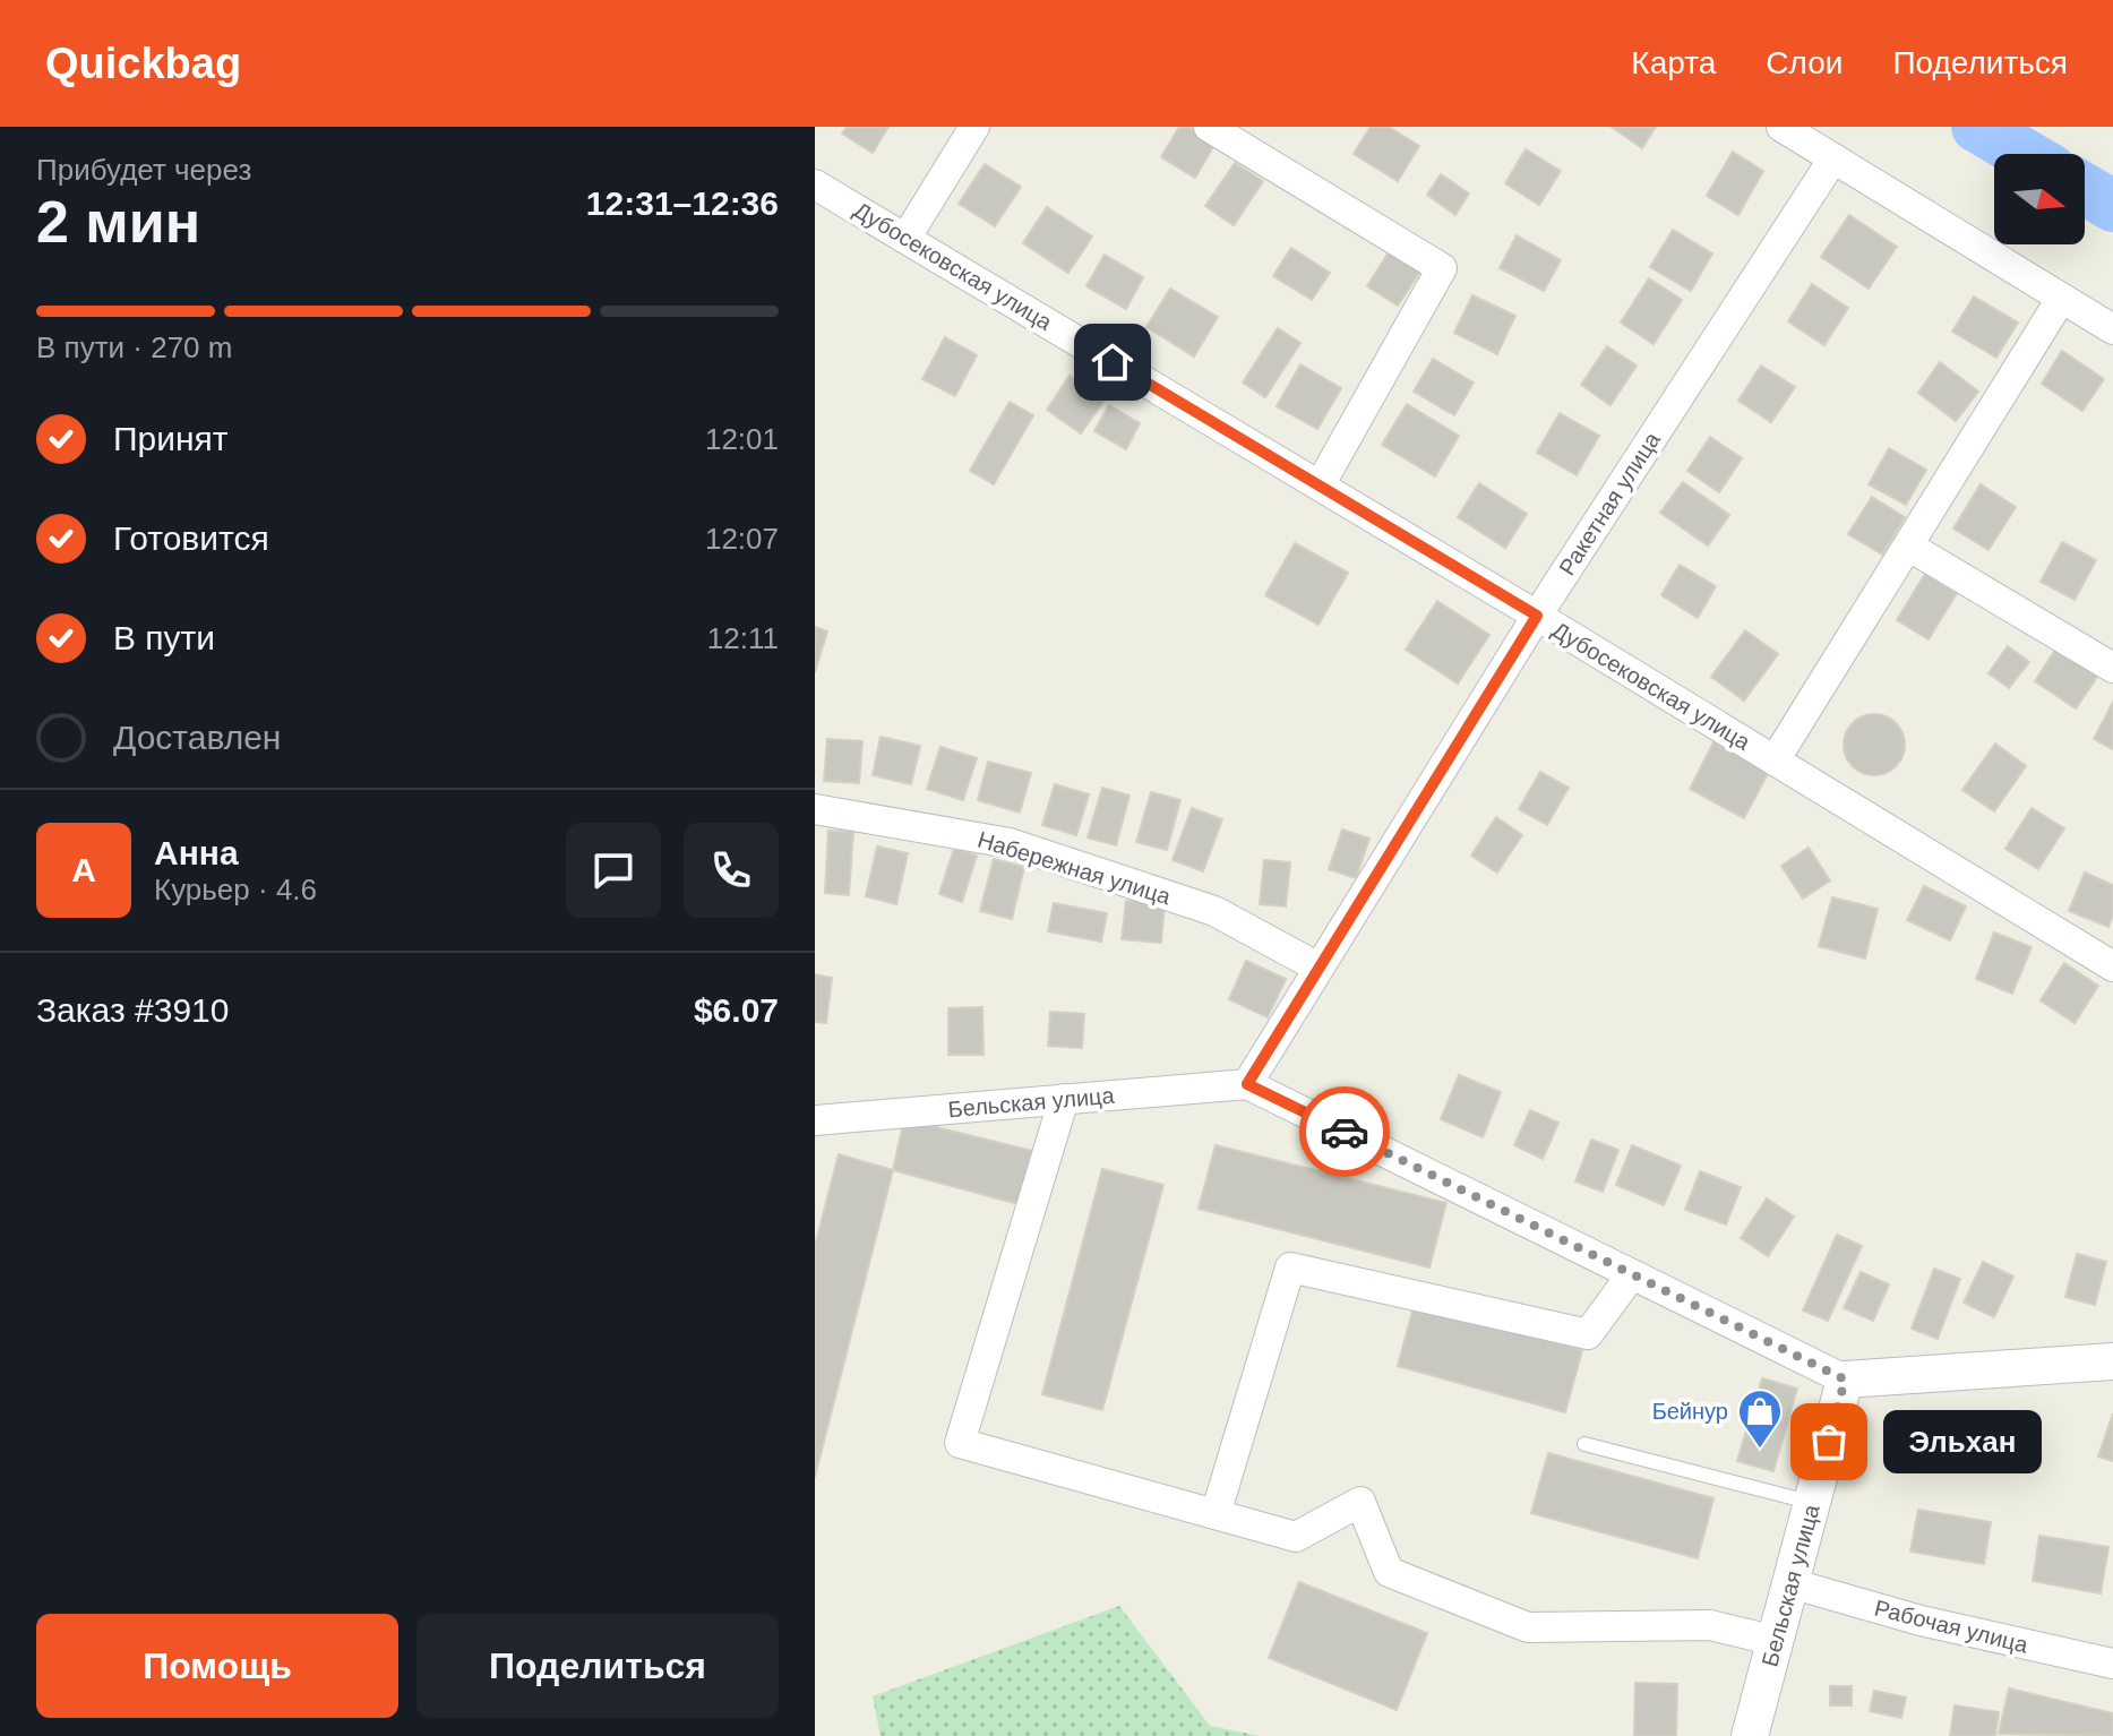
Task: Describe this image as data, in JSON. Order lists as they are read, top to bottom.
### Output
{
  "streets": {
    "street": [
      "Дубосековская улица",
      "Ракетная улица",
      "Набережная улица",
      "Бельская улица",
      "Рабочая улица"
    ]
  },
  "crossings": [
    ["Дубосековская улица", "Ракетная улица"],
    ["Ракетная улица", "Набережная улица"],
    ["Ракетная улица", "Бельская улица"],
    ["Бельская улица", "Рабочая улица"]
  ],
  "places": {
    "other": ["Эльхан"],
    "shop": ["Бейнур"]
  },
  "north": "right",
  "page": {
    "header": "Quickbag",
    "nav": ["Карта", "Слои", "Поделиться"],
    "heading": ["2 мин", "Прибудет через", "12:31–12:36"],
    "panel": [
      "Анна",
      "Курьер · 4.6",
      "Заказ #3910",
      "$6.07"
    ],
    "bar": "В пути · 270 m",
    "list": [
      ["Принят", "12:01"],
      ["Готовится", "12:07"],
      ["В пути", "12:11"],
      "Доставлен"
    ],
    "round": "А",
    "bubble": "Эльхан",
    "buttons": ["Помощь", "Поделиться"]
  }
}
